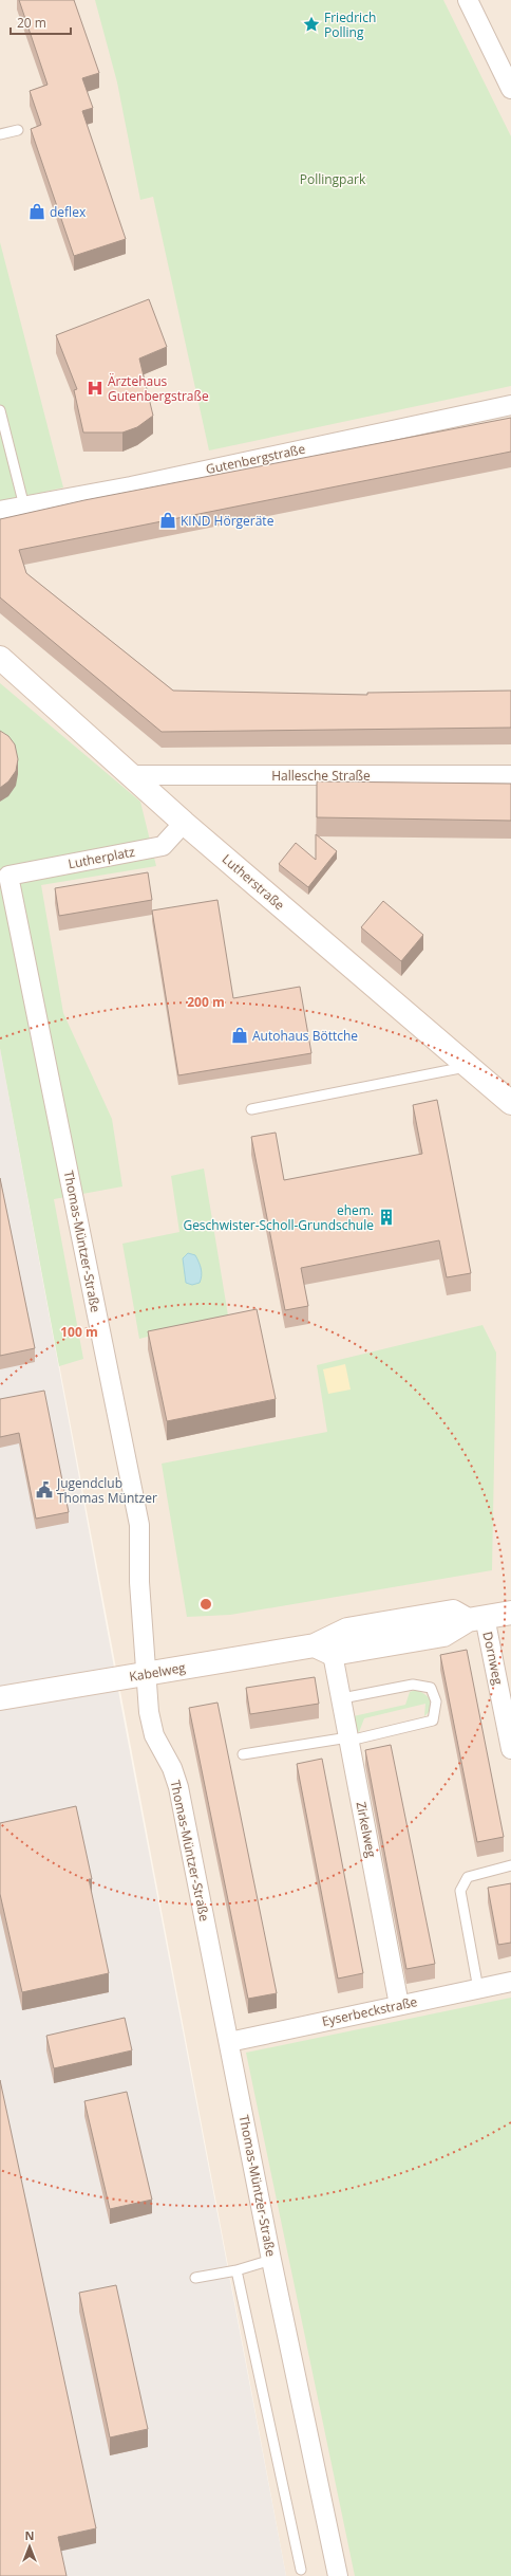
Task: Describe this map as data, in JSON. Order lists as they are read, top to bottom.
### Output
{
  "streets": {
    "main road": ["Lutherstraße", "Kabelweg"],
    "street": [
      "Gutenbergstraße",
      "Hallesche Straße",
      "Lutherplatz",
      "Thomas-Müntzer-Straße",
      "Dornweg",
      "Zirkelweg",
      "Eyserbeckstraße"
    ]
  },
  "crossings": [
    ["Hallesche Straße", "Lutherstraße"],
    ["Lutherplatz", "Lutherstraße"],
    ["Lutherplatz", "Thomas-Müntzer-Straße"],
    ["Thomas-Müntzer-Straße", "Kabelweg"],
    ["Thomas-Müntzer-Straße", "Eyserbeckstraße"],
    ["Dornweg", "Kabelweg"],
    ["Kabelweg", "Zirkelweg"],
    ["Zirkelweg", "Eyserbeckstraße"]
  ],
  "parks": ["Pollingpark"],
  "places": {
    "place": ["Friedrich Polling"],
    "shop": ["deflex", "KIND Hörgeräte", "Autohaus Böttche"],
    "hospital": ["Ärztehaus Gutenbergstraße"],
    "building": ["ehem. Geschwister-Scholl-Grundschule"],
    "public building": ["Jugendclub Thomas Müntzer"]
  },
  "scale_bar": "20 m",
  "north": "top",
  "rings": ["200 m", "100 m"]
}
